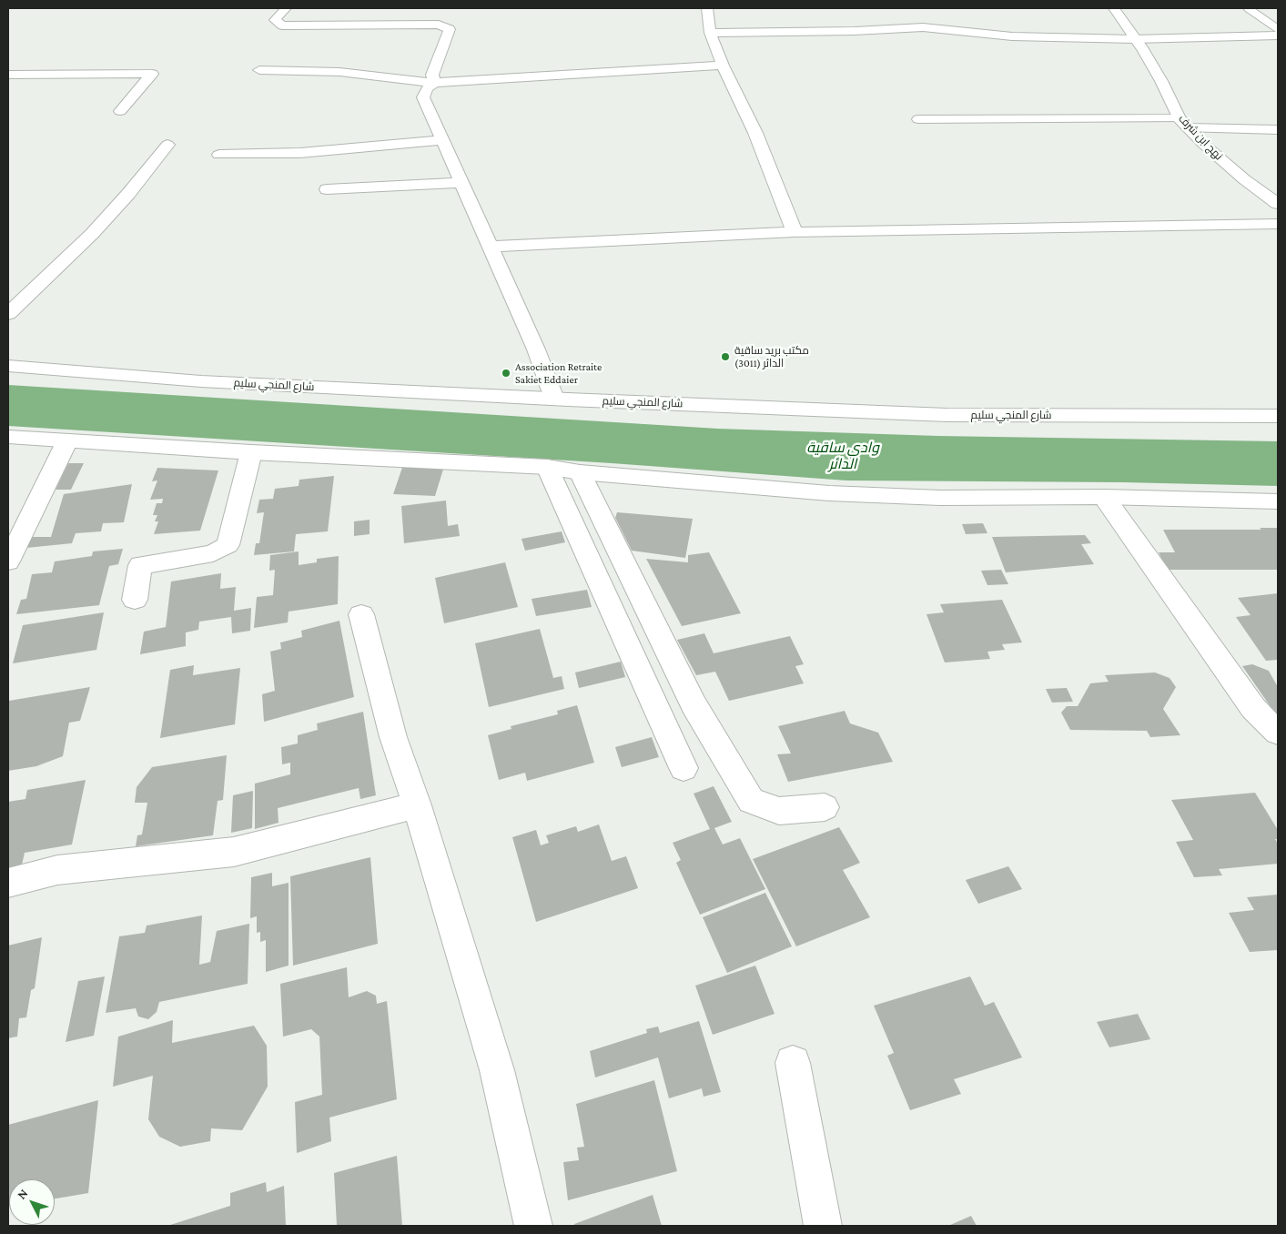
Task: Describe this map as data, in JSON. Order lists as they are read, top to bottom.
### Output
{
  "streets": {
    "street": ["نهج ابن شرف", "شارع المنجي سليم"]
  },
  "water": ["وادي ساقية الدائر"],
  "places": ["مكتب بريد ساقية الدائر (3011)", "Association Retraite Sakiet Eddaier"],
  "north": "top left"
}
